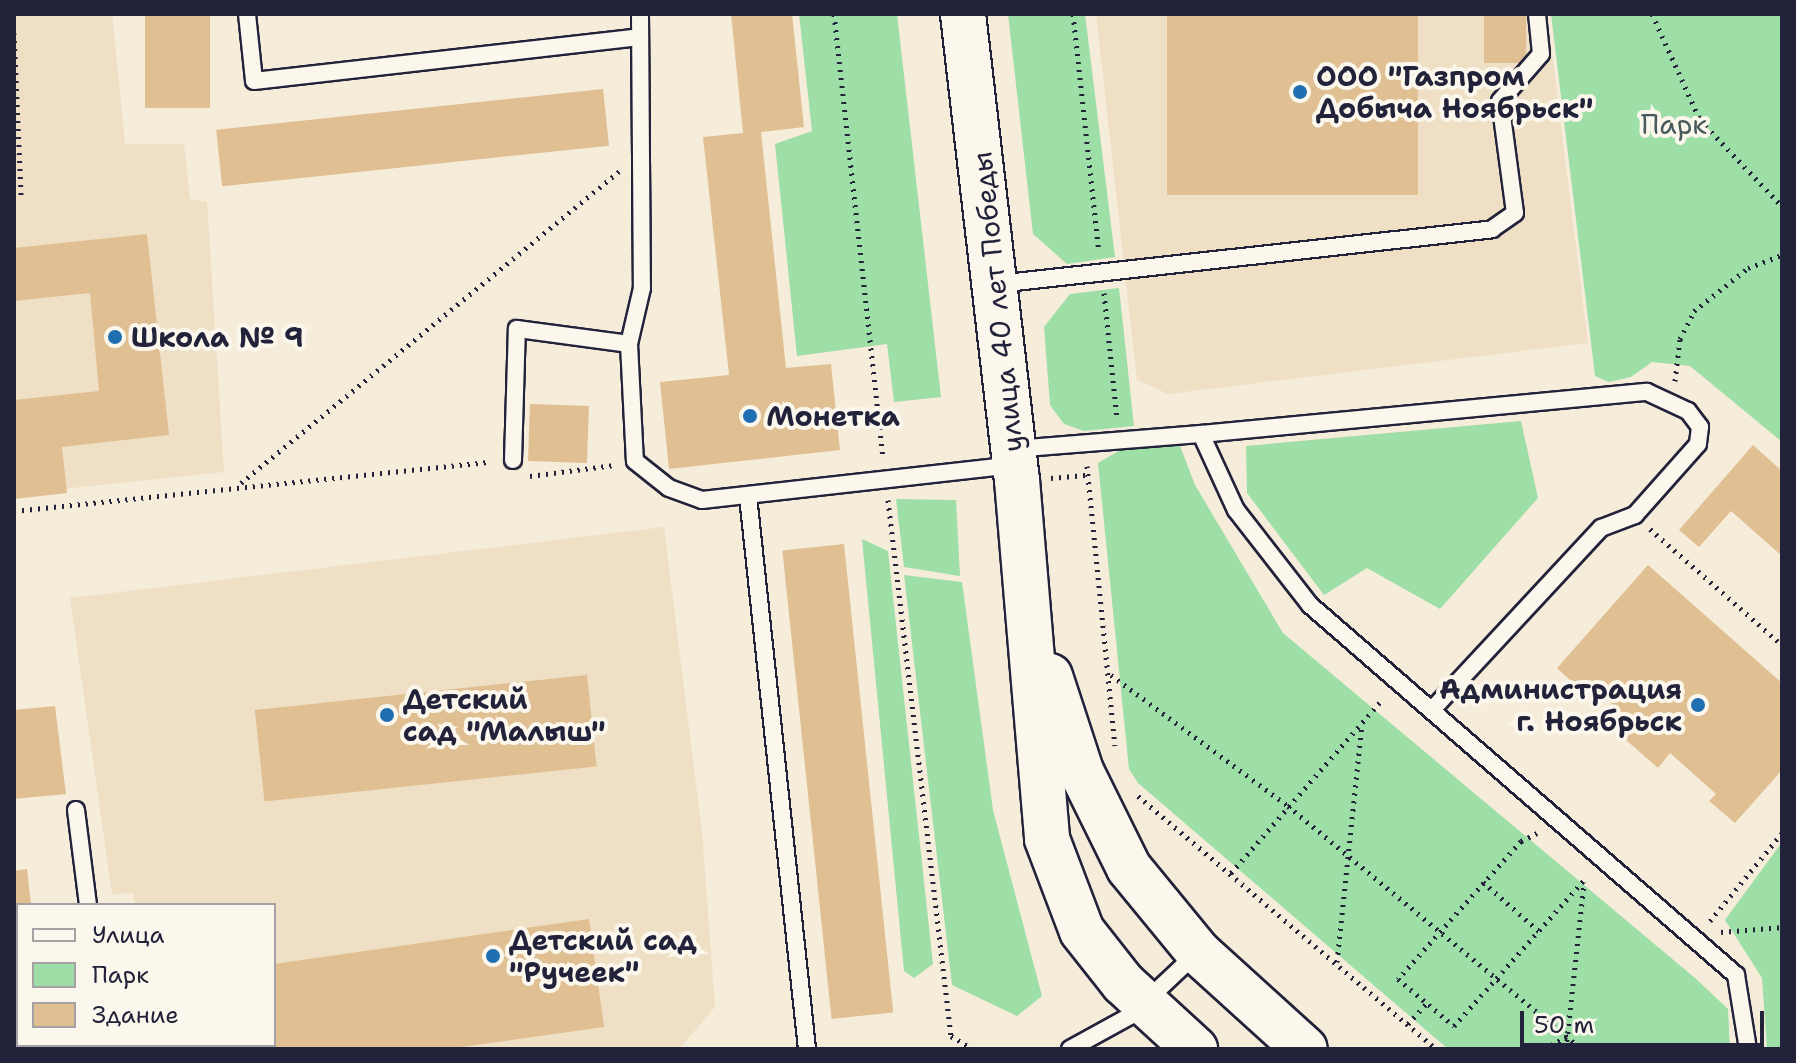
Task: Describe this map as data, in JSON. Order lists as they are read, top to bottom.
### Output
{
  "streets": {
    "main road": ["улица 40 лет Победы"]
  },
  "parks": ["Парк"],
  "places": [
    "ООО \"Газпром Добыча Ноябрьск\"",
    "Школа № 9",
    "Монетка",
    "Администрация г. Ноябрьск",
    "Детский сад \"Малыш\"",
    "Детский сад \"Ручеек\""
  ],
  "legend": ["Улица", "Парк", "Здание"],
  "scale_bar": "50 m"
}
